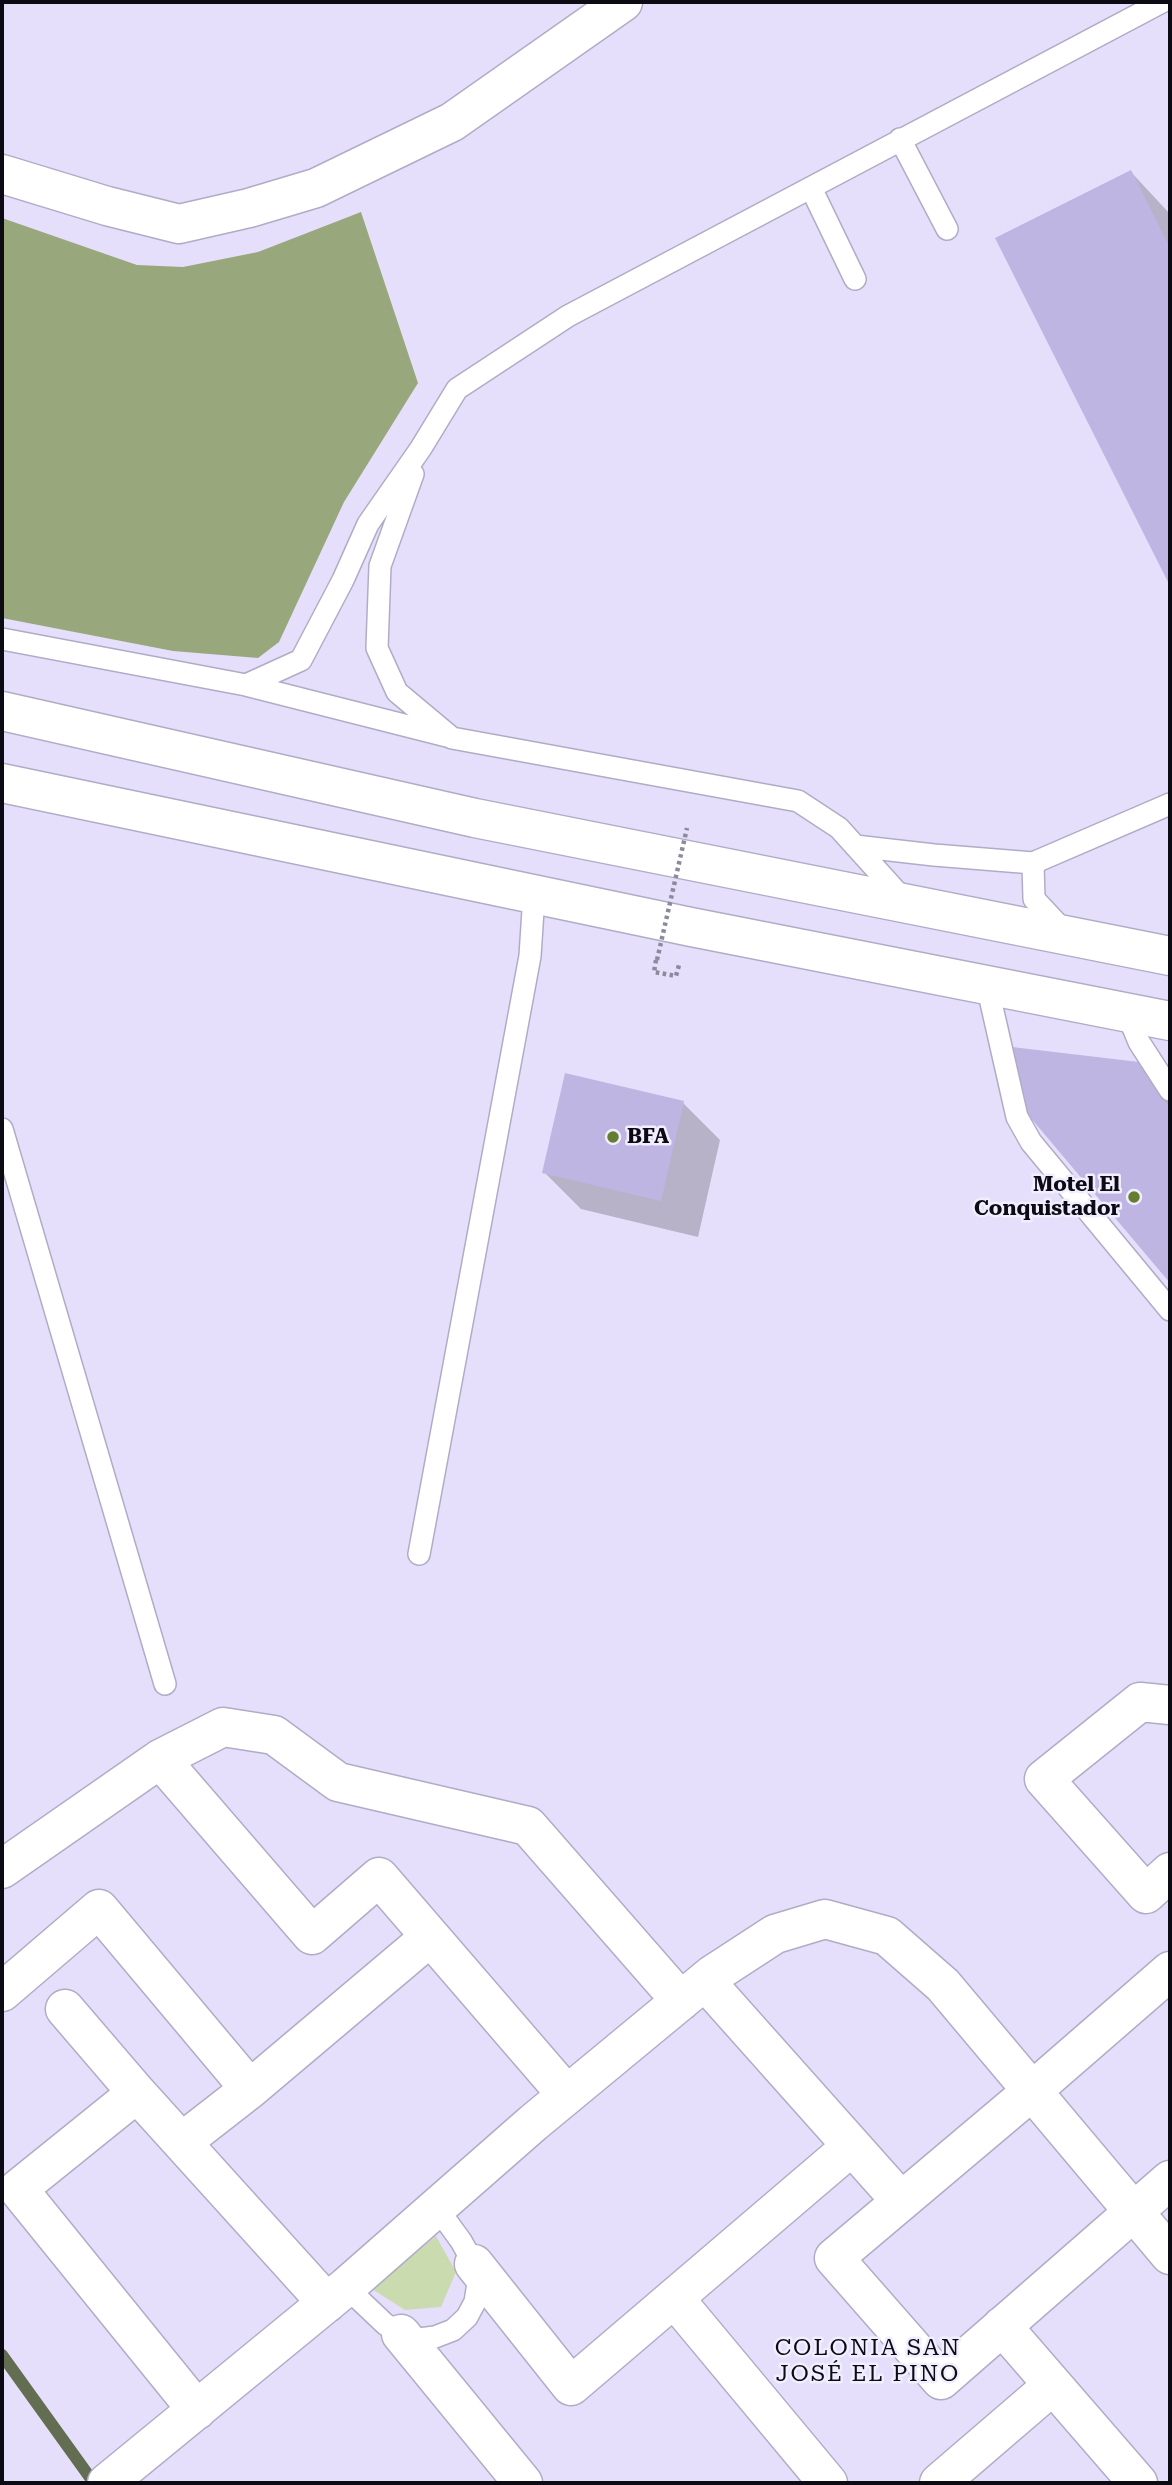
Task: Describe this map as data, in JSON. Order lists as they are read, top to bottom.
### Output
{
  "districts": ["COLONIA SAN JOSÉ EL PINO"],
  "places": ["BFA", "Motel El Conquistador"]
}
